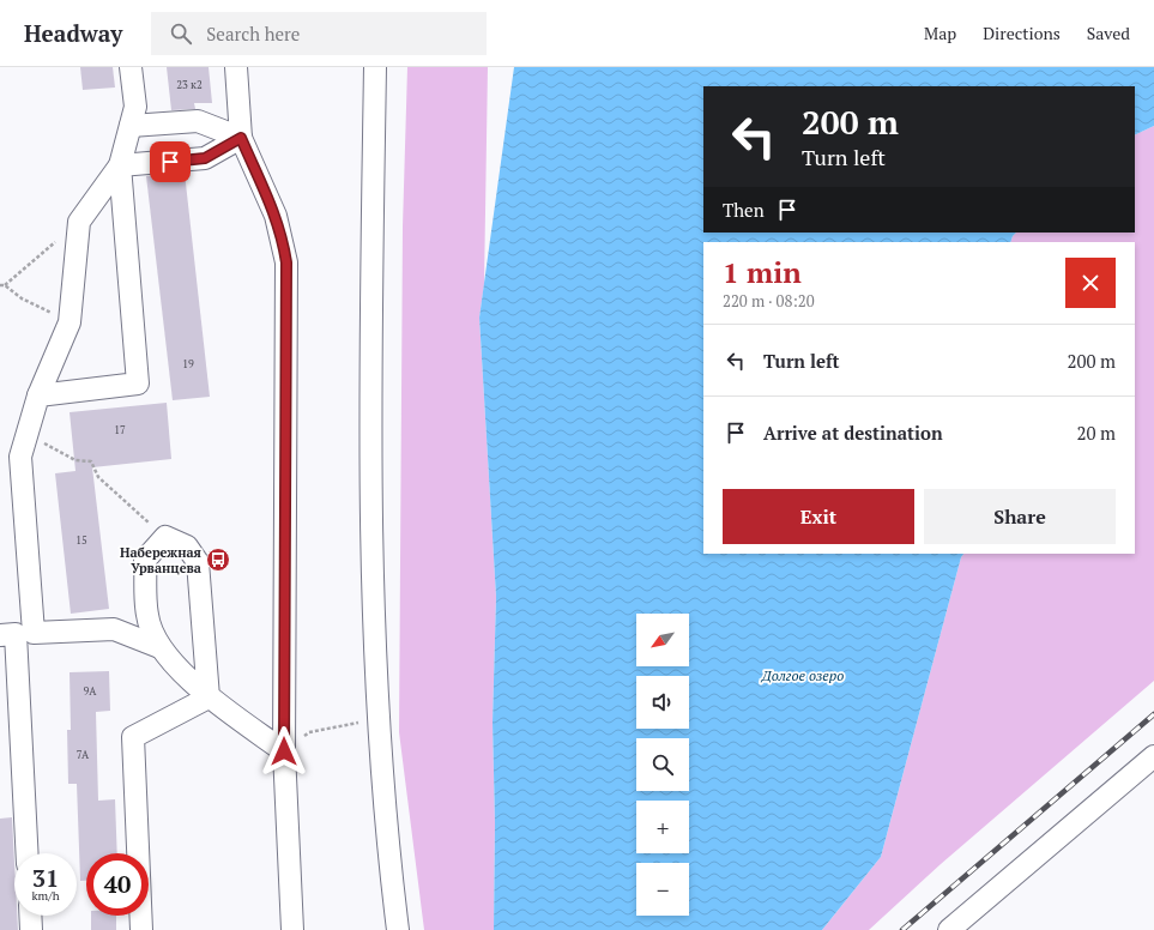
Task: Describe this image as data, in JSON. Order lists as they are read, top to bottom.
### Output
{
  "water": ["Долгое озеро"],
  "places": {
    "bus stop": ["Набережная Урванцева"]
  },
  "house_numbers": [
    "23 к2",
    "19",
    "17",
    "15",
    "9А",
    "7А"
  ],
  "north": "bottom left",
  "page": {
    "header": "Headway",
    "search": "Search here",
    "nav": ["Map", "Directions", "Saved"],
    "turn": ["200 m", "Turn left"],
    "then": "Then",
    "heading": ["1 min", "220 m · 08:20"],
    "list": [
      {
        "name": "Turn left",
        "value": "200 m"
      },
      {
        "name": "Arrive at destination",
        "value": "20 m"
      }
    ],
    "buttons": ["Exit", "Share"],
    "map_buttons": ["+", "−"],
    "speed": "31 km/h",
    "limit": "40"
  }
}
